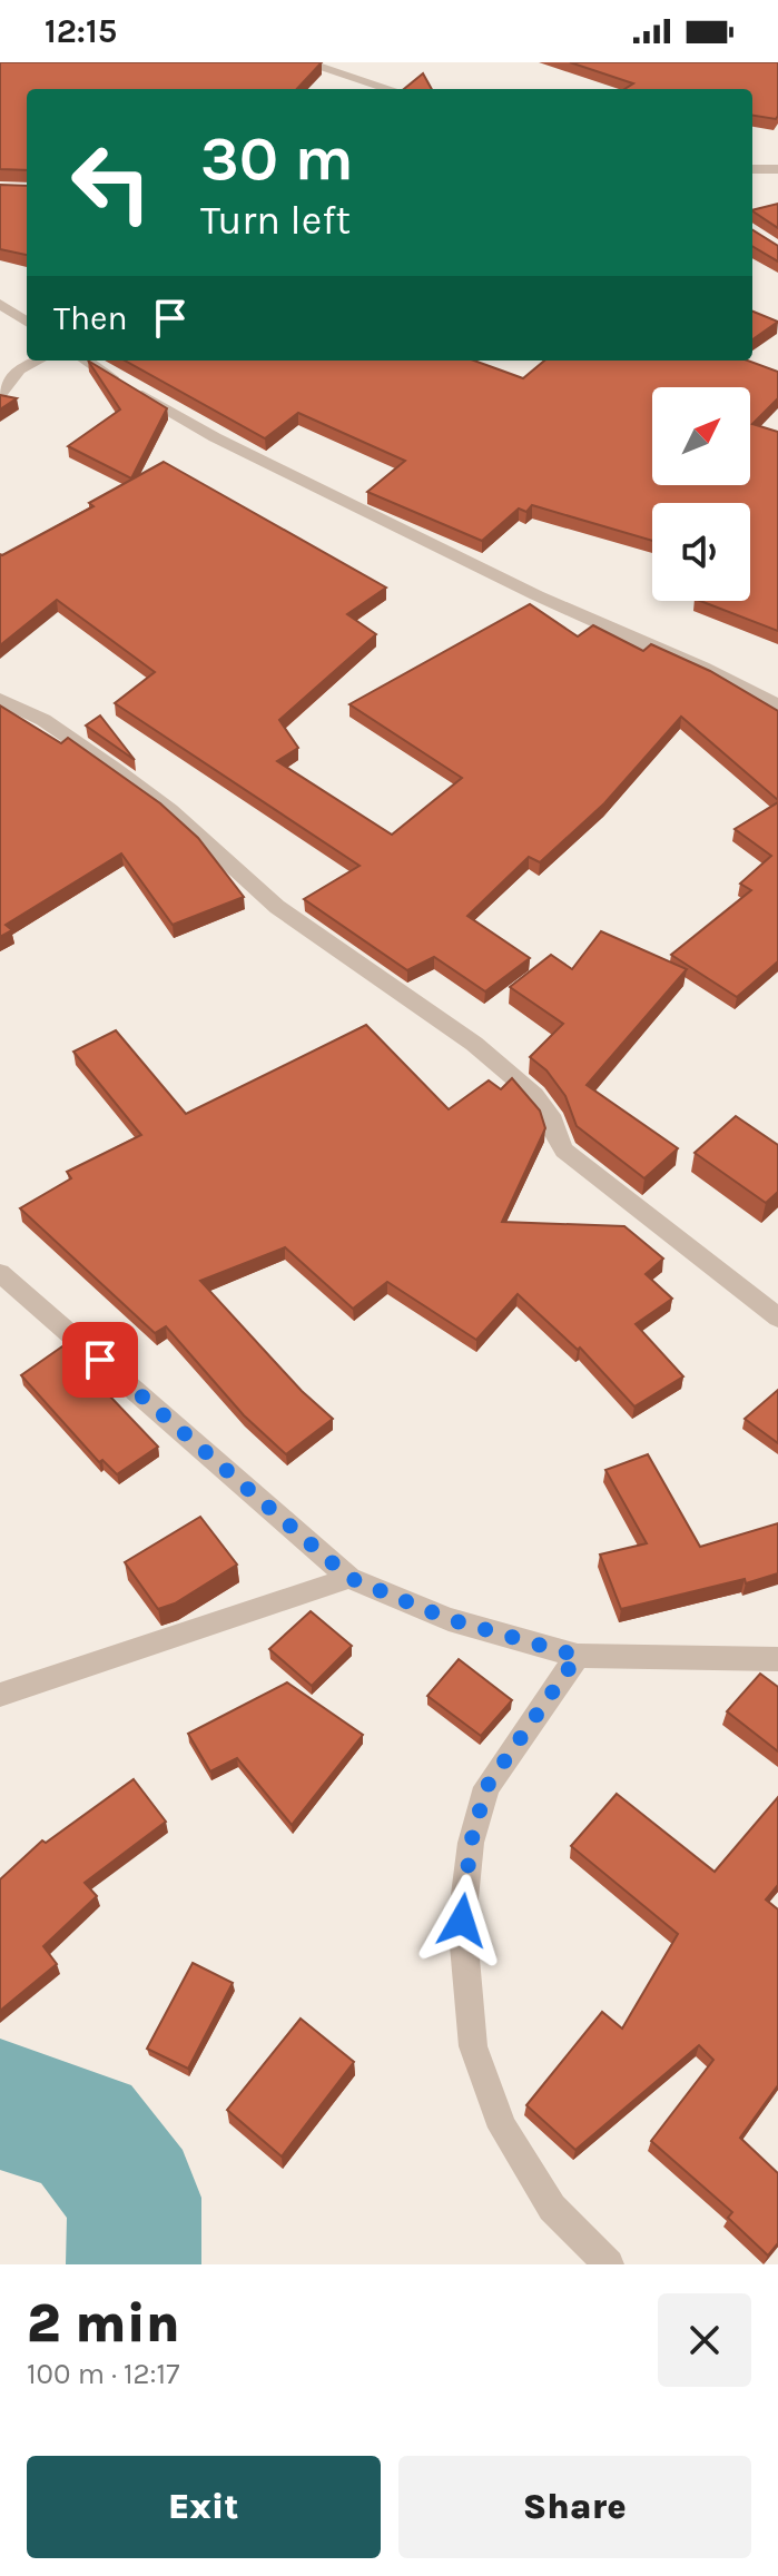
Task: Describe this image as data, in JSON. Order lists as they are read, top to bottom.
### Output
{
  "north": "top right",
  "page": {
    "status": "12:15",
    "turn": ["30 m", "Turn left"],
    "then": "Then",
    "heading": ["2 min", "100 m · 12:17"],
    "buttons": ["Exit", "Share"]
  }
}
